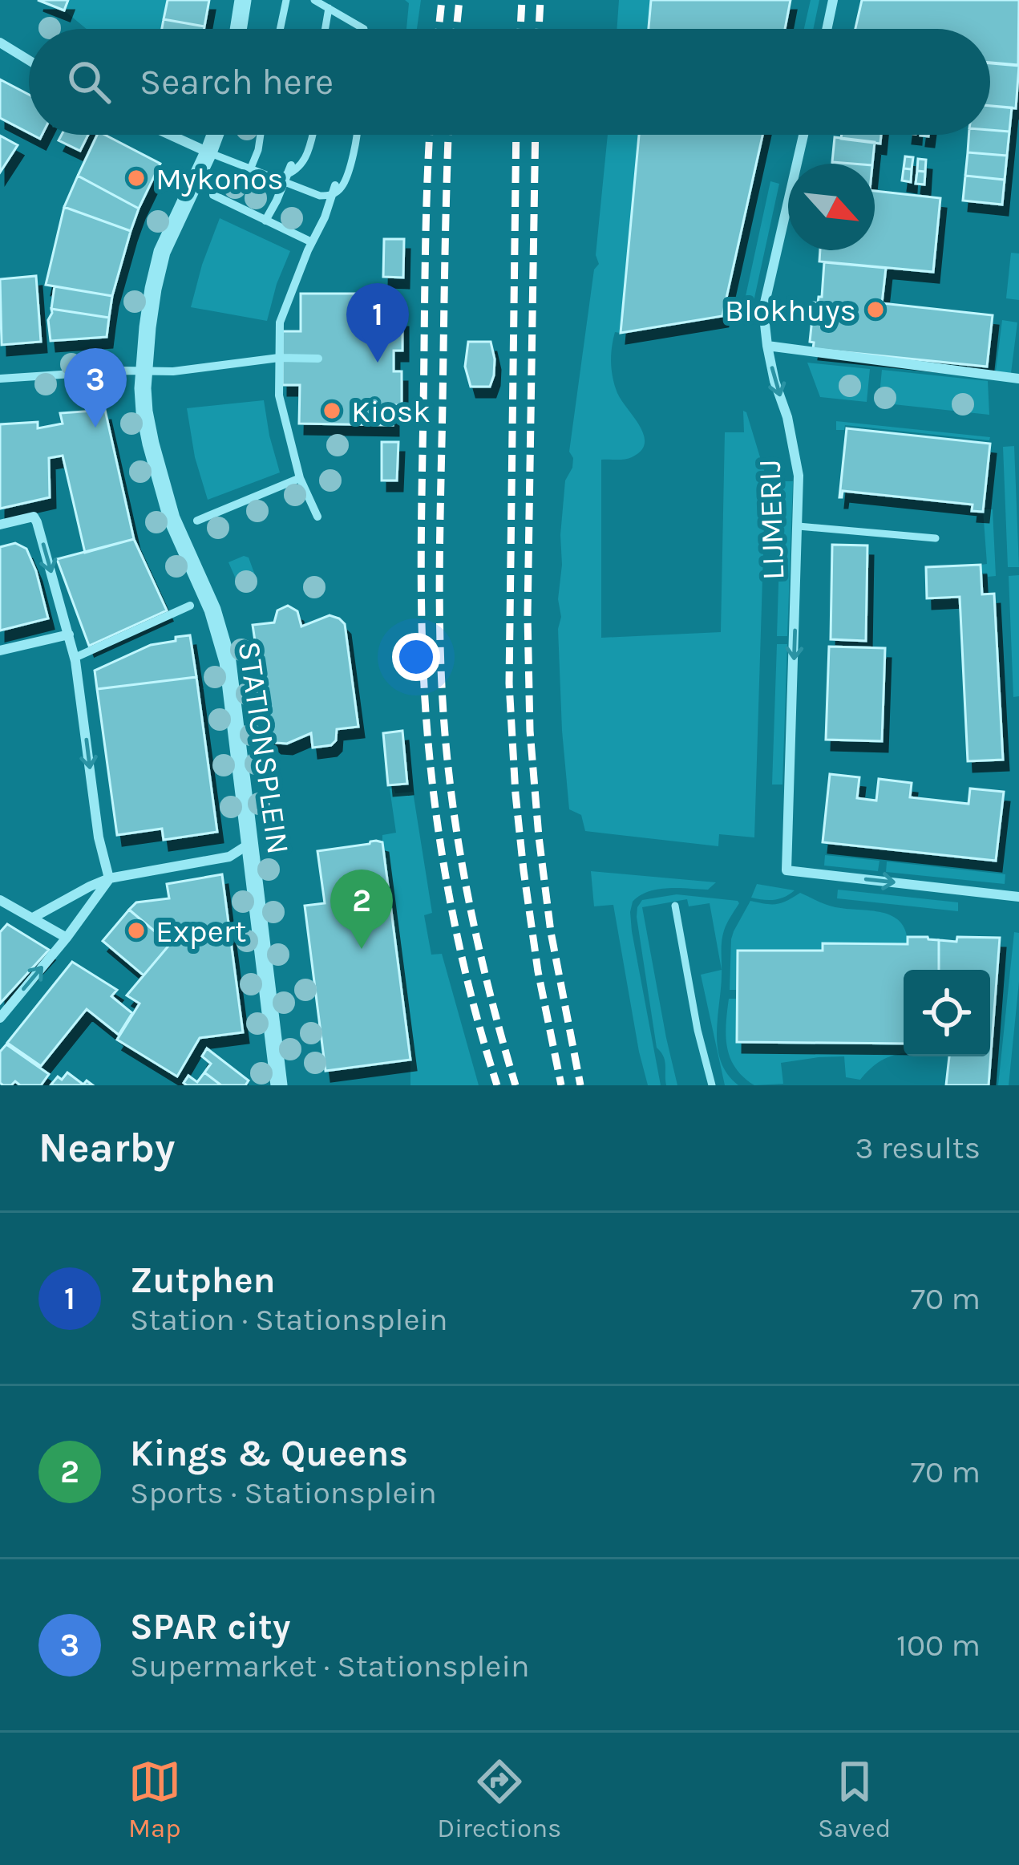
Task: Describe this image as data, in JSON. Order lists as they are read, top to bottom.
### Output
{
  "streets": {
    "street": ["LIJMERIJ", "STATIONSPLEIN"]
  },
  "places": [
    "Mykonos",
    "Blokhuys",
    "Kiosk",
    "Expert"
  ],
  "north": "bottom right",
  "page": {
    "search": "Search here",
    "pins": ["1", "3", "2"],
    "heading": ["Nearby", "3 results"],
    "list": [
      {
        "mark": "1",
        "name": "Zutphen",
        "note": "Station · Stationsplein",
        "value": "70 m"
      },
      {
        "mark": "2",
        "name": "Kings & Queens",
        "note": "Sports · Stationsplein",
        "value": "70 m"
      },
      {
        "mark": "3",
        "name": "SPAR city",
        "note": "Supermarket · Stationsplein",
        "value": "100 m"
      }
    ],
    "nav": ["Map", "Directions", "Saved"]
  }
}
